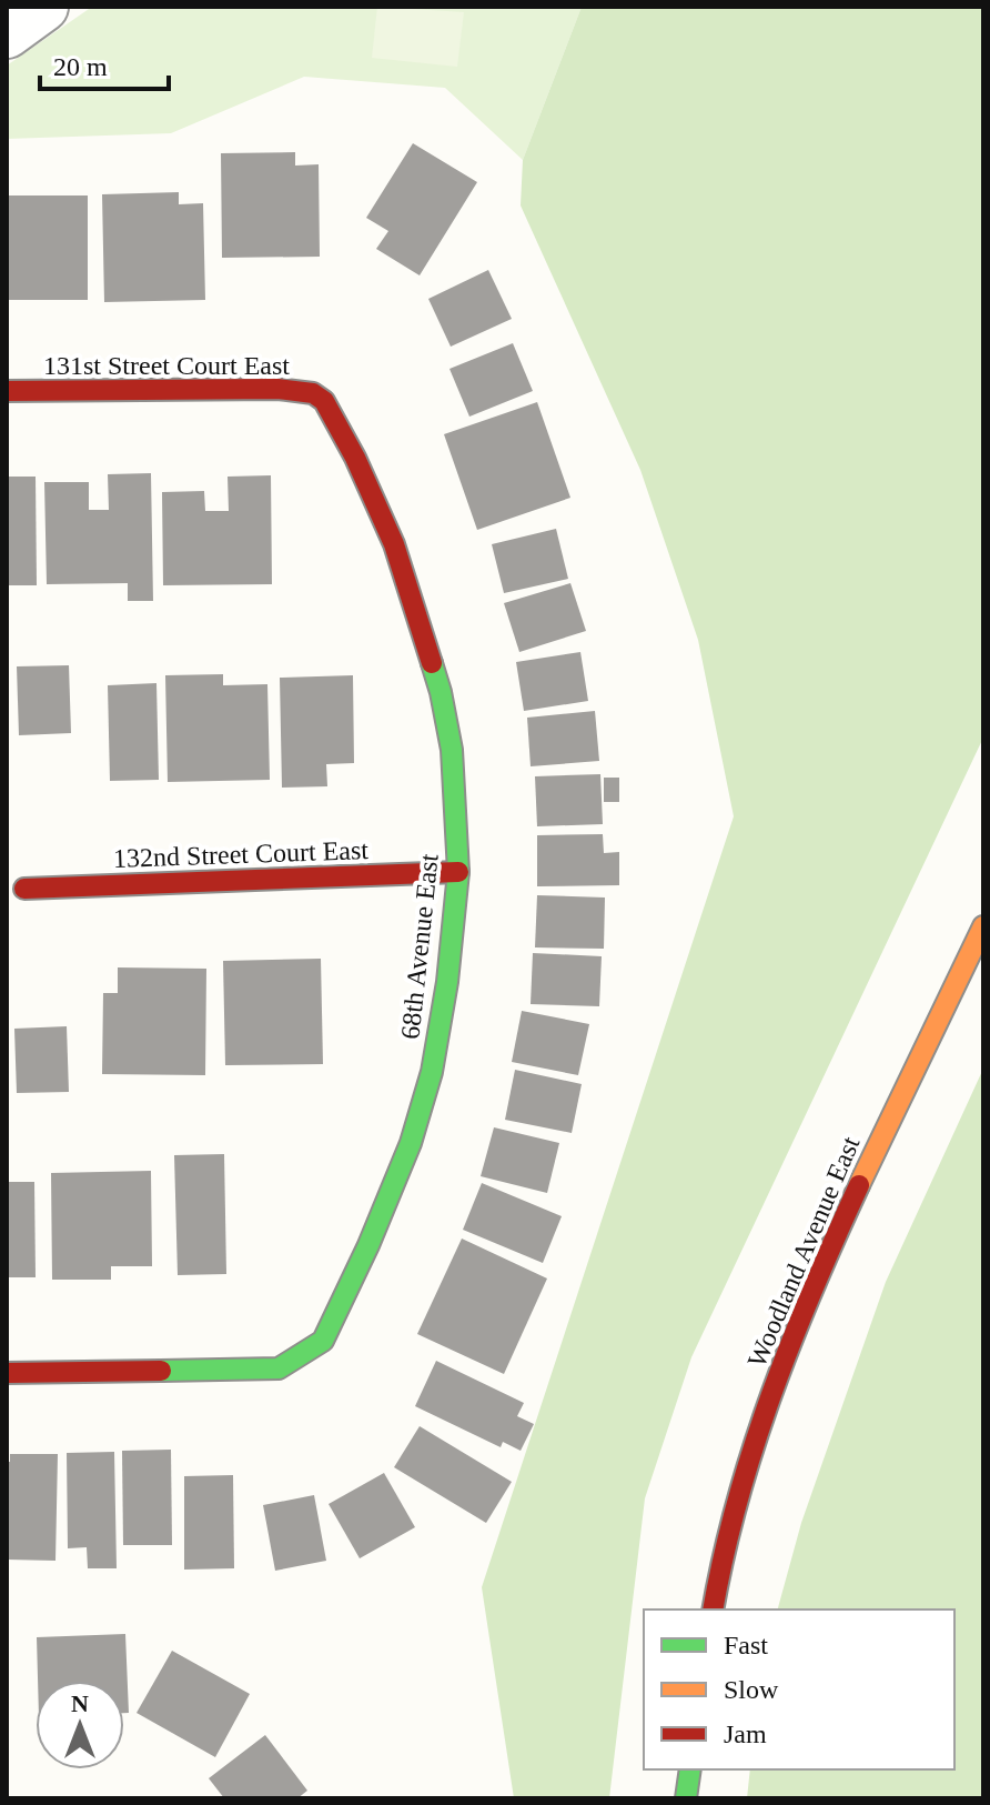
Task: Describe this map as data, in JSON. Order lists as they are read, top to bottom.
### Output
{
  "streets": {
    "street": [
      "131st Street Court East",
      "132nd Street Court East",
      "68th Avenue East",
      "Woodland Avenue East"
    ]
  },
  "crossings": [
    ["131st Street Court East", "68th Avenue East"],
    ["132nd Street Court East", "68th Avenue East"]
  ],
  "legend": ["Fast", "Slow", "Jam"],
  "scale_bar": "20 m",
  "north": "top"
}
